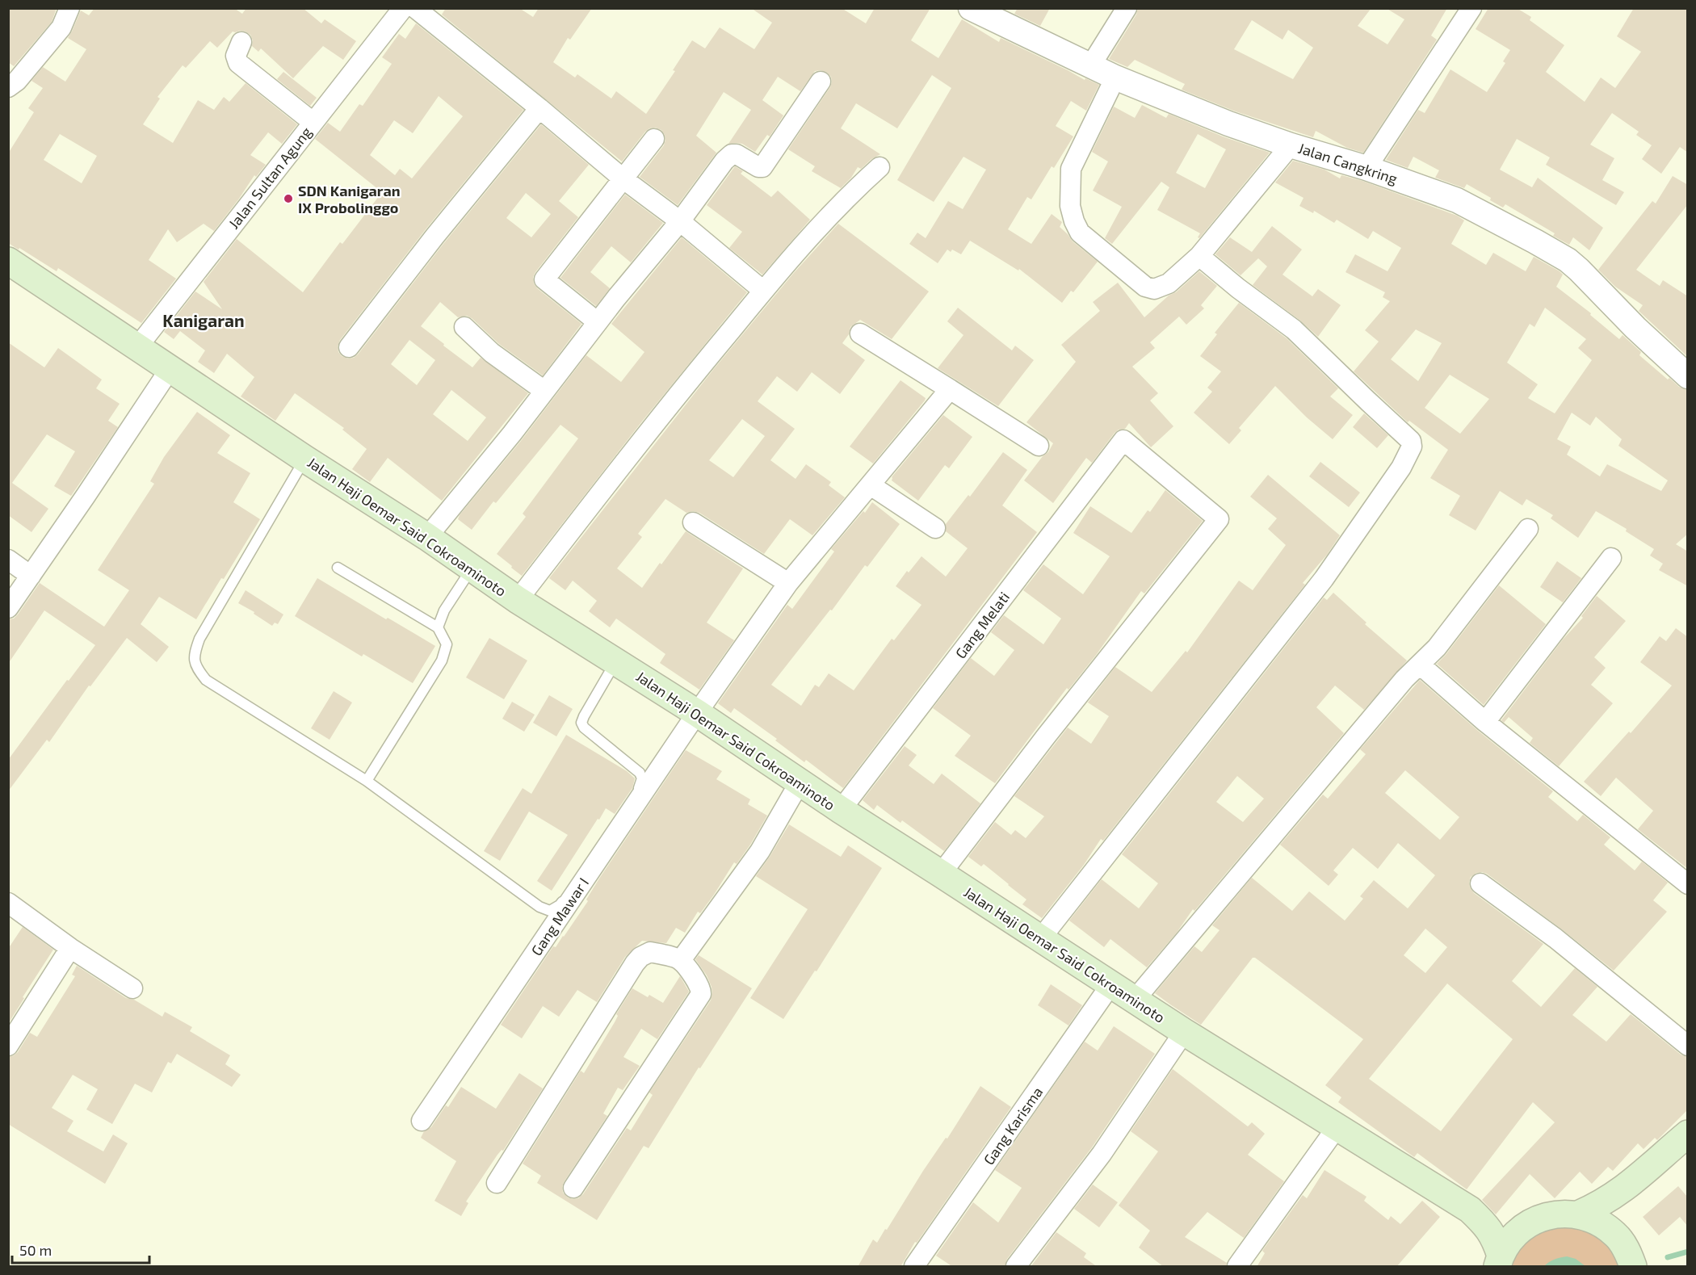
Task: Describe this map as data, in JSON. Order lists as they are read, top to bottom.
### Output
{
  "streets": {
    "main road": ["Jalan Haji Oemar Said Cokroaminoto"],
    "street": [
      "Jalan Cangkring",
      "Jalan Sultan Agung",
      "Gang Melati",
      "Gang Mawar I",
      "Gang Karisma"
    ]
  },
  "crossings": [
    ["Jalan Sultan Agung", "Jalan Haji Oemar Said Cokroaminoto"],
    ["Jalan Haji Oemar Said Cokroaminoto", "Gang Melati"],
    ["Jalan Haji Oemar Said Cokroaminoto", "Gang Mawar I"],
    ["Jalan Haji Oemar Said Cokroaminoto", "Gang Karisma"]
  ],
  "districts": ["Kanigaran"],
  "places": ["SDN Kanigaran IX Probolinggo"],
  "scale_bar": "50 m"
}
